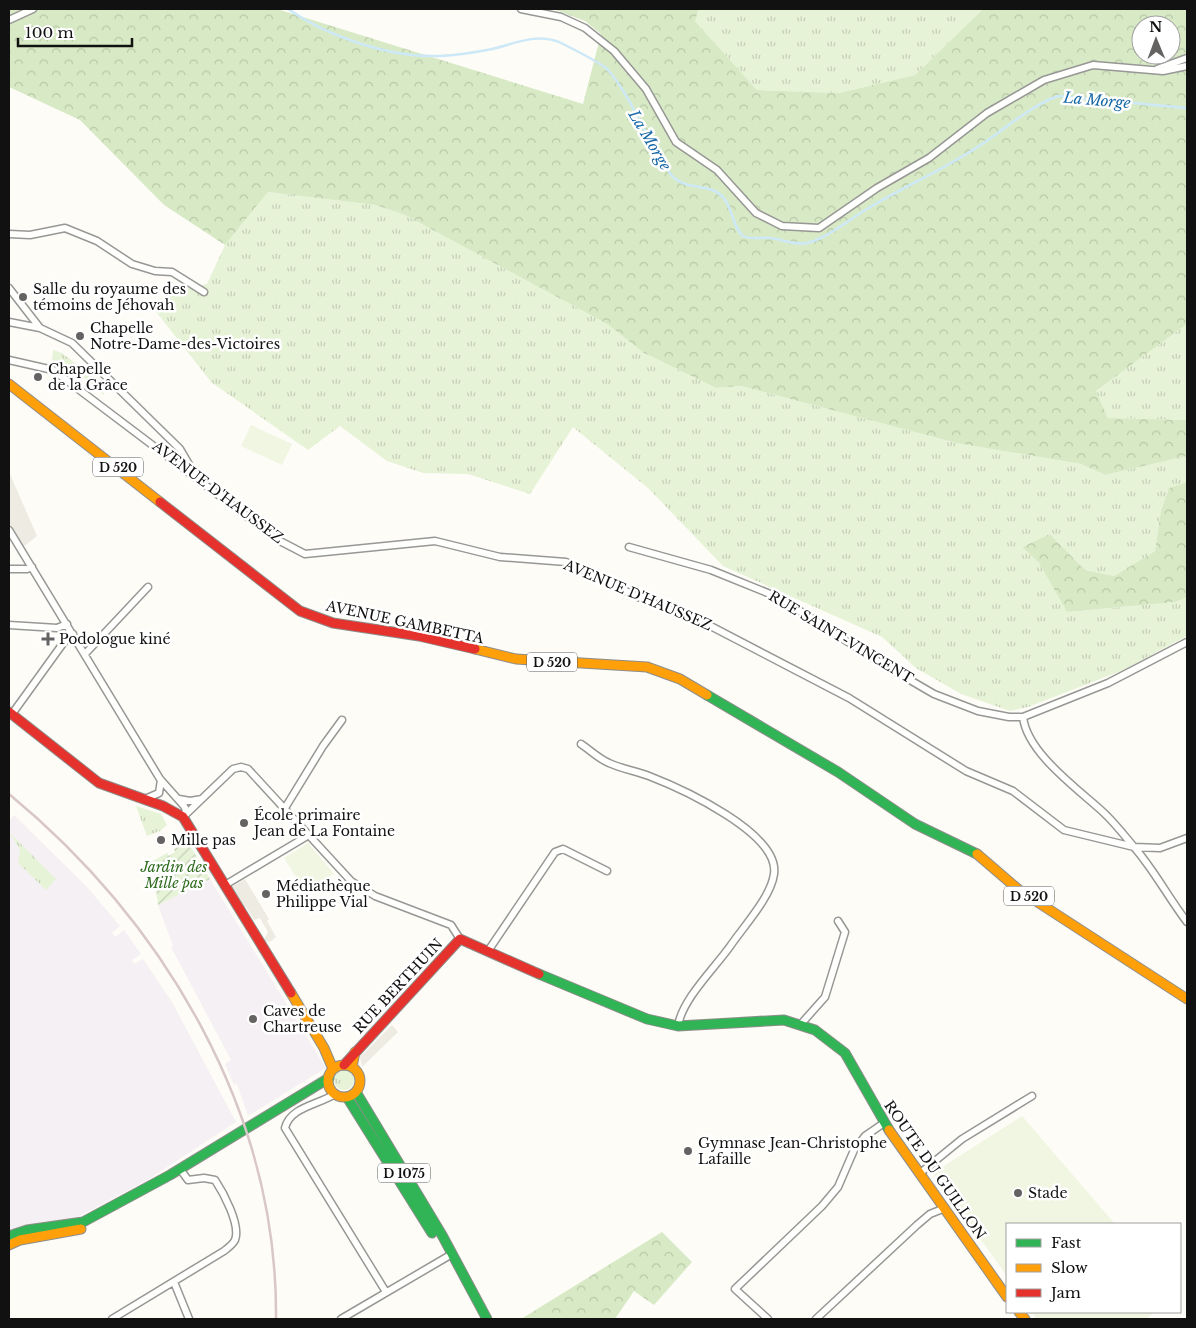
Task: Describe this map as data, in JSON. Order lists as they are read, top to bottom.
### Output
{
  "streets": {
    "main road": [
      "D 520",
      "AVENUE GAMBETTA",
      "RUE BERTHUIN",
      "ROUTE DU GUILLON",
      "D 1075"
    ],
    "street": ["AVENUE D'HAUSSEZ", "RUE SAINT-VINCENT"]
  },
  "crossings": [
    ["RUE BERTHUIN", "ROUTE DU GUILLON"],
    ["RUE BERTHUIN", "D 1075"]
  ],
  "water": ["La Morge"],
  "parks": ["Jardin des Mille pas"],
  "places": {
    "other": [
      "Salle du royaume des témoins de Jéhovah",
      "Chapelle Notre-Dame-des-Victoires",
      "Chapelle de la Grâce",
      "École primaire Jean de La Fontaine",
      "Mille pas",
      "Médiathèque Philippe Vial",
      "Caves de Chartreuse",
      "Gymnase Jean-Christophe Lafaille",
      "Stade"
    ],
    "health": ["Podologue kiné"]
  },
  "legend": ["Fast", "Slow", "Jam"],
  "scale_bar": "100 m",
  "north": "top"
}
